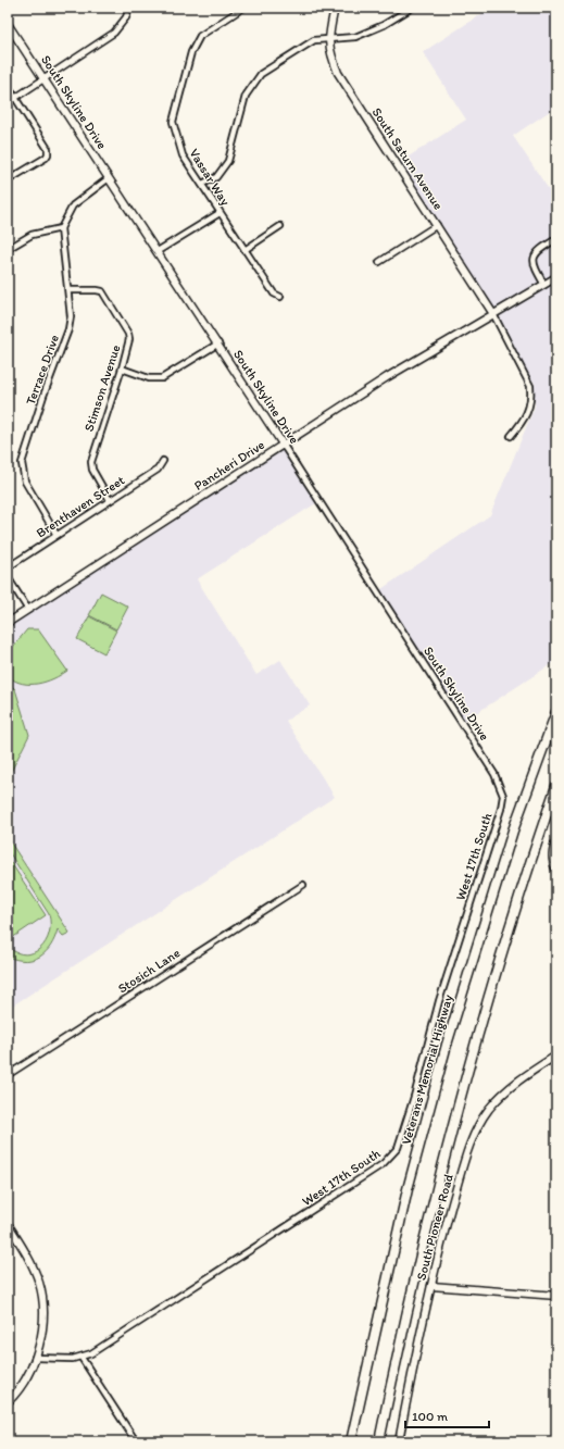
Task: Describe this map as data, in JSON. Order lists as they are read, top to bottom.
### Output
{
  "streets": {
    "highway": ["Veterans Memorial Highway"],
    "street": [
      "South Skyline Drive",
      "South Saturn Avenue",
      "Vassar Way",
      "Terrace Drive",
      "Stimson Avenue",
      "Pancheri Drive",
      "Brenthaven Street",
      "West 17th South",
      "Stosich Lane",
      "South Pioneer Road"
    ]
  },
  "crossings": [
    ["South Skyline Drive", "Pancheri Drive"],
    ["South Skyline Drive", "West 17th South"],
    ["South Saturn Avenue", "Pancheri Drive"],
    ["Terrace Drive", "Stimson Avenue"],
    ["Terrace Drive", "Brenthaven Street"],
    ["Stimson Avenue", "Brenthaven Street"]
  ],
  "scale_bar": "100 m"
}
